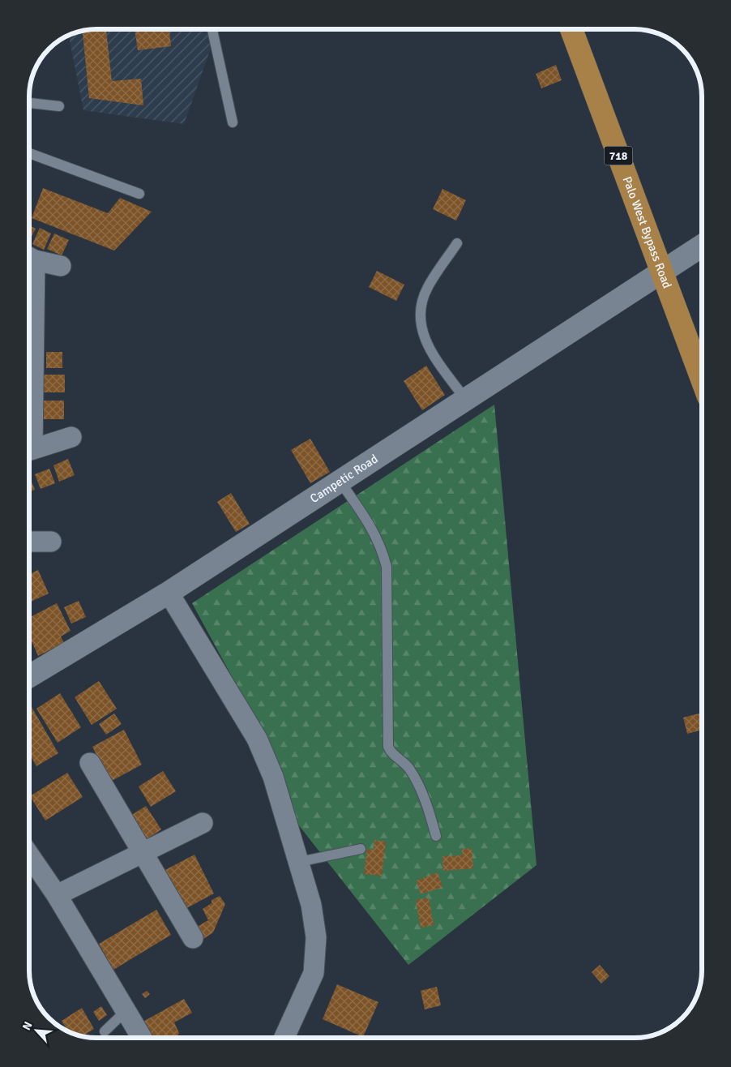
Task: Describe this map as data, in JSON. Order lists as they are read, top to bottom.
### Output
{
  "streets": {
    "main road": ["718", "Palo West Bypass Road"],
    "street": ["Campetic Road"]
  },
  "crossings": [
    ["Palo West Bypass Road", "Campetic Road"]
  ],
  "north": "top left"
}
